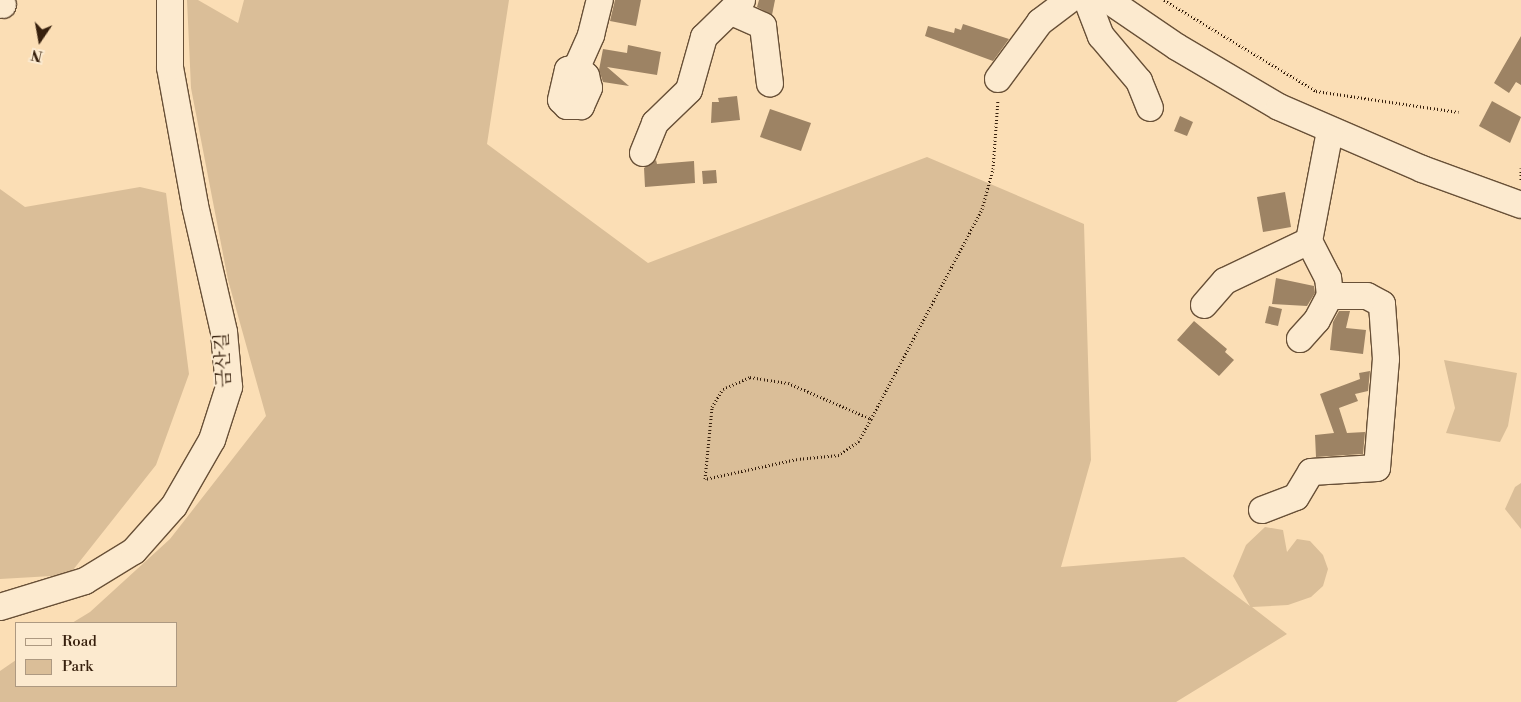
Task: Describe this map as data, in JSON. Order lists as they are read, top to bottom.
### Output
{
  "streets": {
    "street": ["금산길"]
  },
  "legend": ["Road", "Park"],
  "north": "bottom"
}
